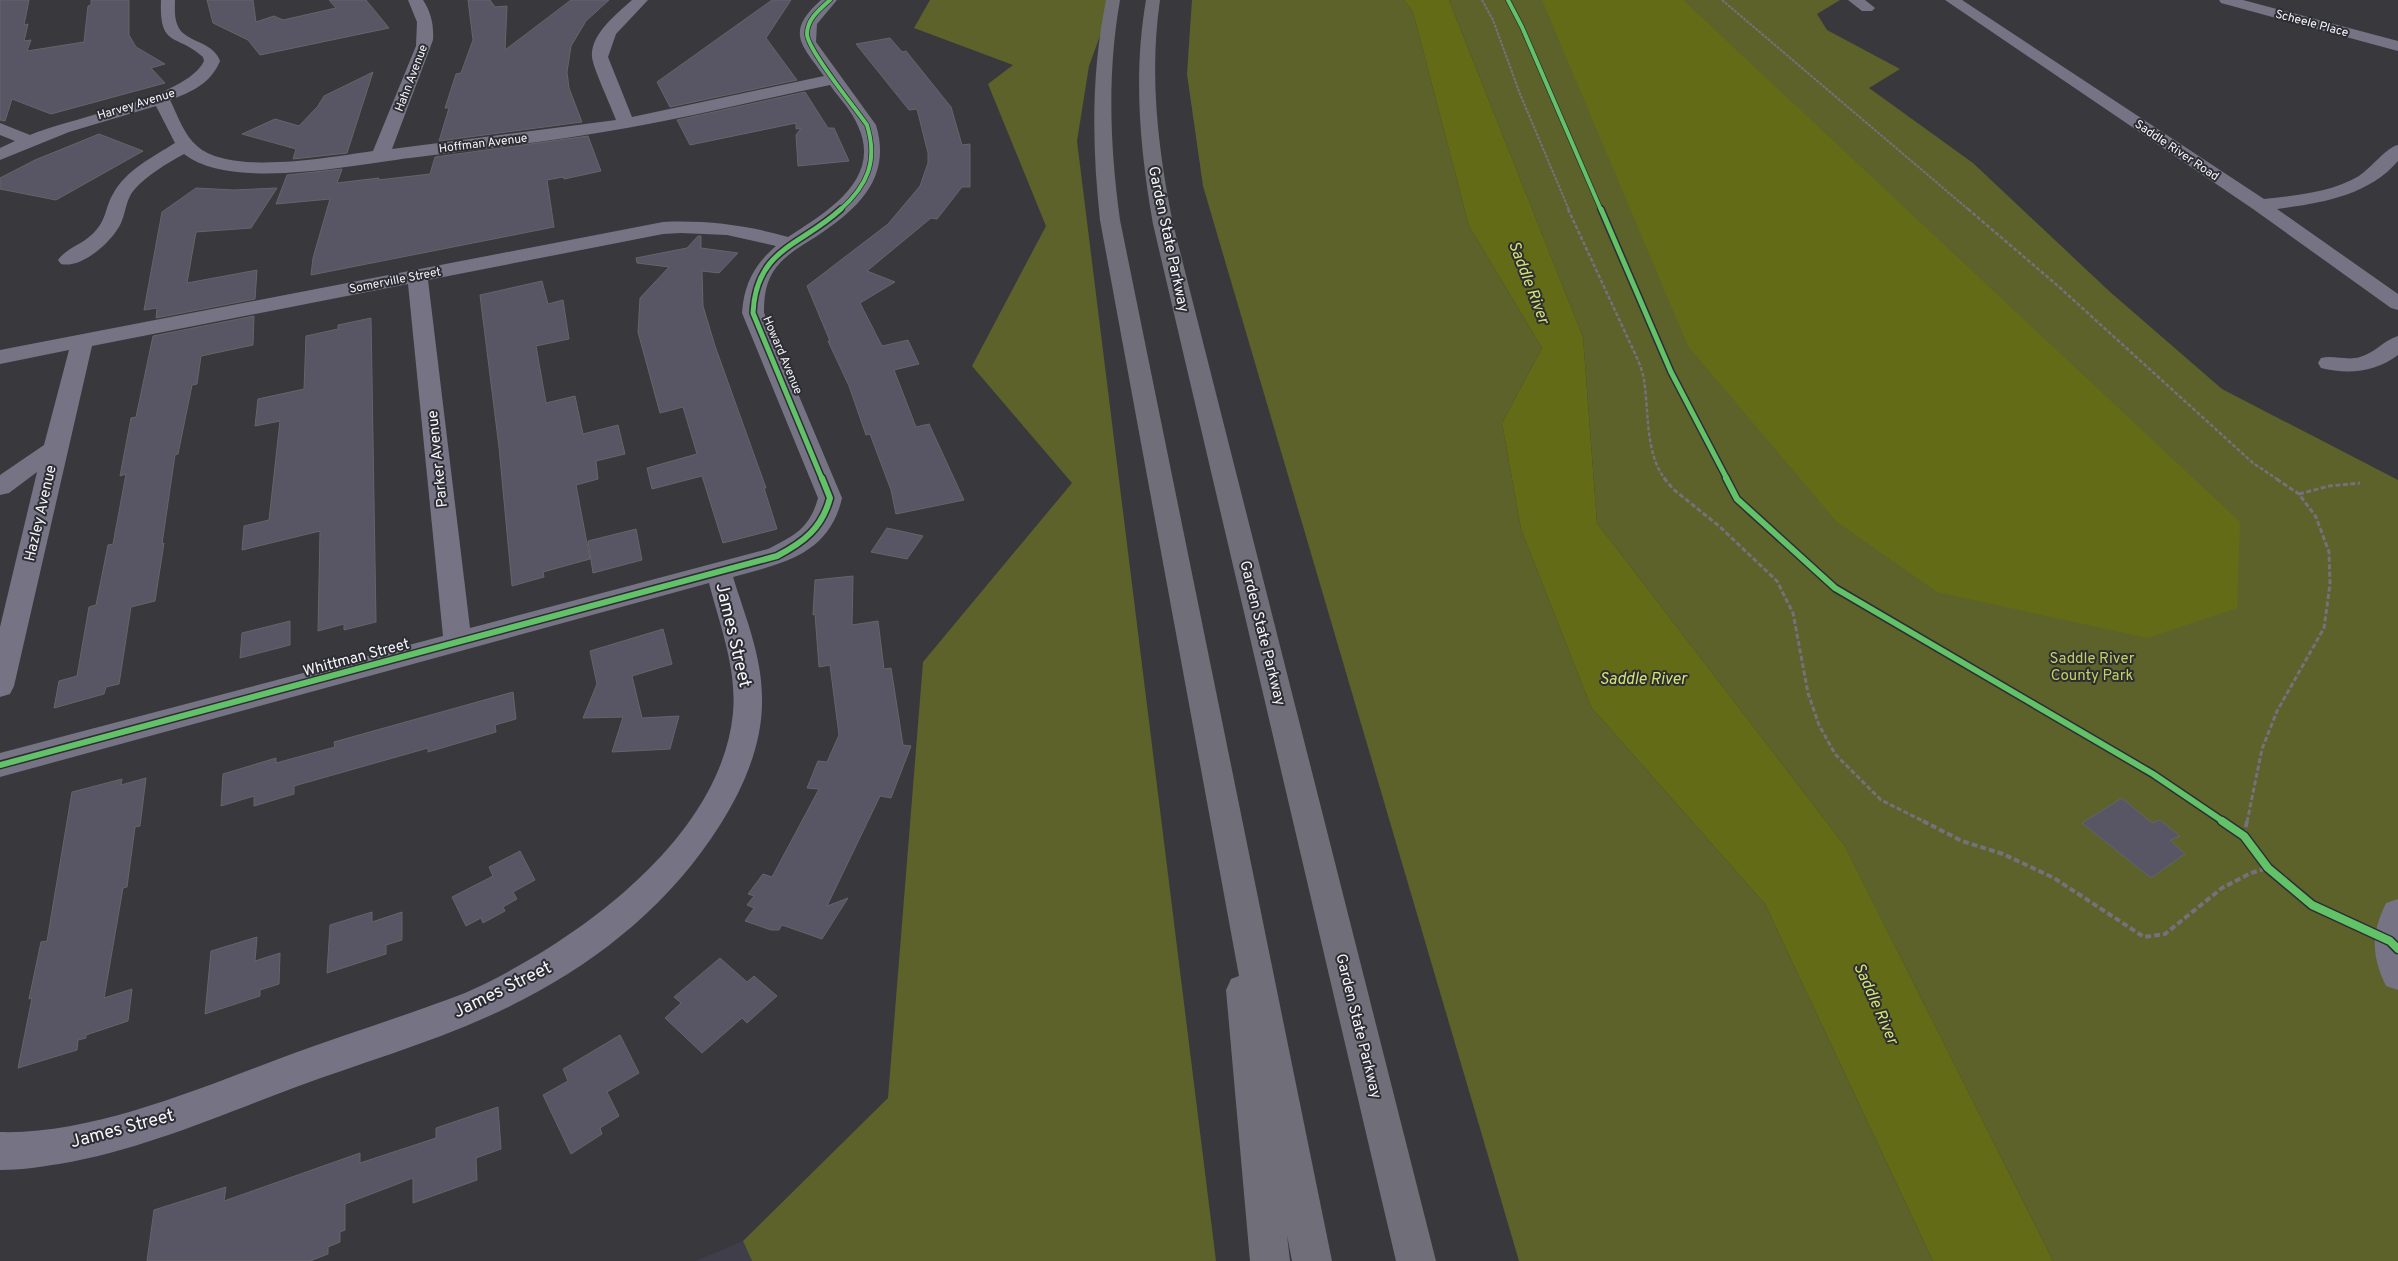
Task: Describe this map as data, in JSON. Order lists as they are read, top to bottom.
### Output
{
  "streets": {
    "highway": ["Garden State Parkway"],
    "street": [
      "Scheele Place",
      "Hahn Avenue",
      "Harvey Avenue",
      "Hoffman Avenue",
      "Saddle River Road",
      "Somerville Street",
      "Howard Avenue",
      "Parker Avenue",
      "Hazley Avenue",
      "James Street",
      "Whittman Street"
    ]
  },
  "crossings": [
    ["Hahn Avenue", "Hoffman Avenue"],
    ["Harvey Avenue", "Hoffman Avenue"],
    ["Hoffman Avenue", "Howard Avenue"],
    ["Somerville Street", "Howard Avenue"],
    ["Somerville Street", "Parker Avenue"],
    ["Somerville Street", "Hazley Avenue"],
    ["Howard Avenue", "James Street"],
    ["Howard Avenue", "Whittman Street"],
    ["Parker Avenue", "Whittman Street"],
    ["James Street", "Whittman Street"]
  ],
  "water": ["Saddle River"],
  "parks": ["Saddle River County Park"]
}
